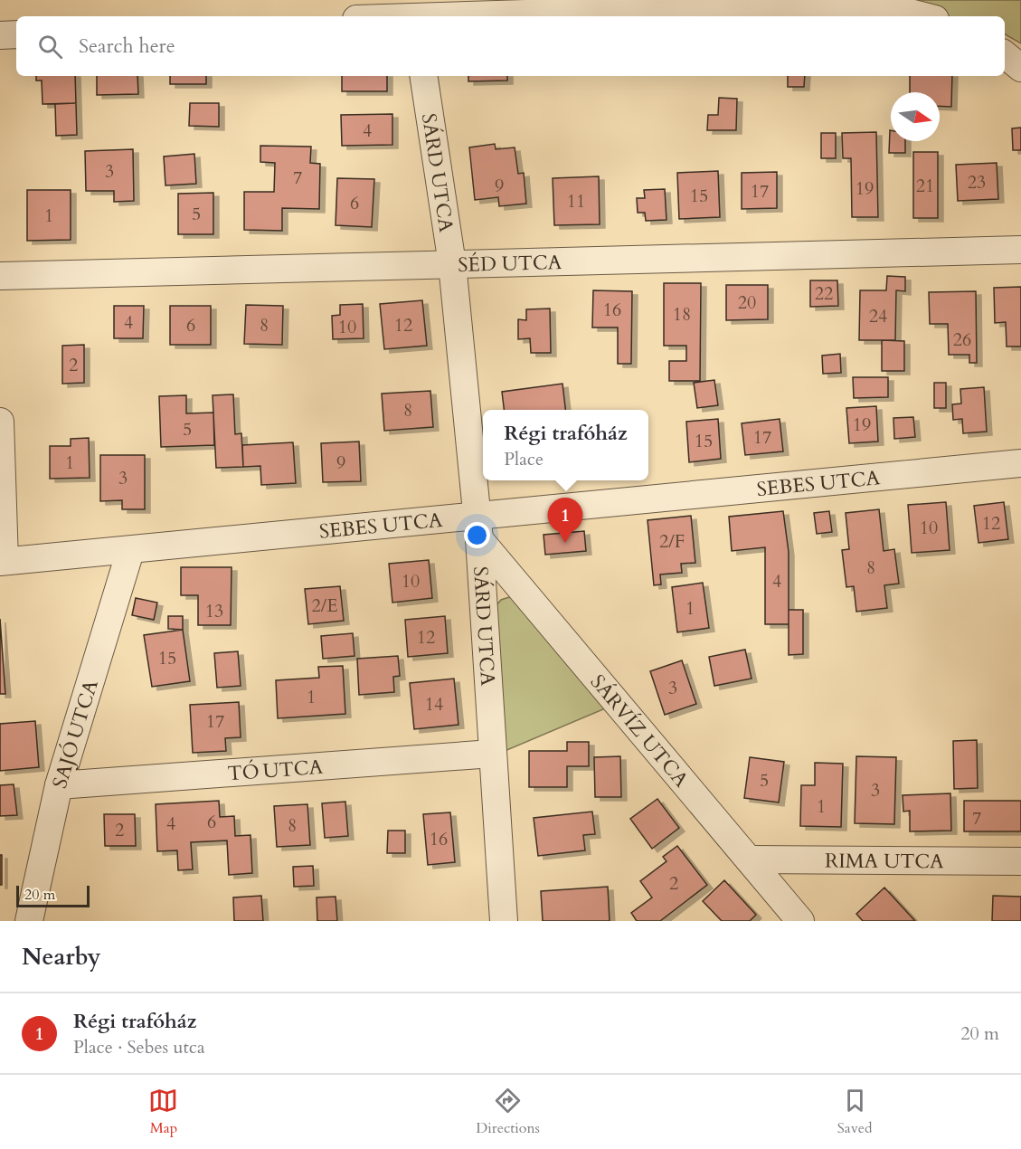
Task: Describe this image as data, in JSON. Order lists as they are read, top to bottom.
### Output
{
  "streets": {
    "street": [
      "SÁRD UTCA",
      "SÉD UTCA",
      "SEBES UTCA",
      "SÁRVÍZ UTCA",
      "SAJÓ UTCA",
      "TÓ UTCA",
      "RIMA UTCA"
    ]
  },
  "crossings": [
    ["SÁRD UTCA", "SÉD UTCA"],
    ["SÁRD UTCA", "SEBES UTCA"],
    ["SÁRD UTCA", "SÁRVÍZ UTCA"],
    ["SÁRD UTCA", "TÓ UTCA"],
    ["SEBES UTCA", "SÁRVÍZ UTCA"],
    ["SEBES UTCA", "SAJÓ UTCA"],
    ["SÁRVÍZ UTCA", "RIMA UTCA"],
    ["SAJÓ UTCA", "TÓ UTCA"]
  ],
  "house_numbers": [
    "4",
    "3",
    "7",
    "23",
    "9",
    "21",
    "19",
    "17",
    "15",
    "11",
    "6",
    "5",
    "1",
    "22",
    "20",
    "16",
    "18",
    "24",
    "4",
    "6",
    "8",
    "12",
    "10",
    "26",
    "2",
    "8",
    "19",
    "5",
    "17",
    "15",
    "1",
    "9",
    "3",
    "12",
    "10",
    "2/F",
    "8",
    "10",
    "4",
    "2/E",
    "1",
    "13",
    "12",
    "15",
    "3",
    "1",
    "14",
    "17",
    "5",
    "3",
    "1",
    "7",
    "6",
    "4",
    "8",
    "2",
    "16",
    "2"
  ],
  "scale_bar": "20 m",
  "north": "right",
  "page": {
    "search": "Search here",
    "popup": ["Régi trafóház", "Place"],
    "pins": "1",
    "scale": "20 m",
    "heading": "Nearby",
    "list": [
      {
        "mark": "1",
        "name": "Régi trafóház",
        "note": "Place · Sebes utca",
        "value": "20 m"
      }
    ],
    "nav": ["Map", "Directions", "Saved"]
  }
}
